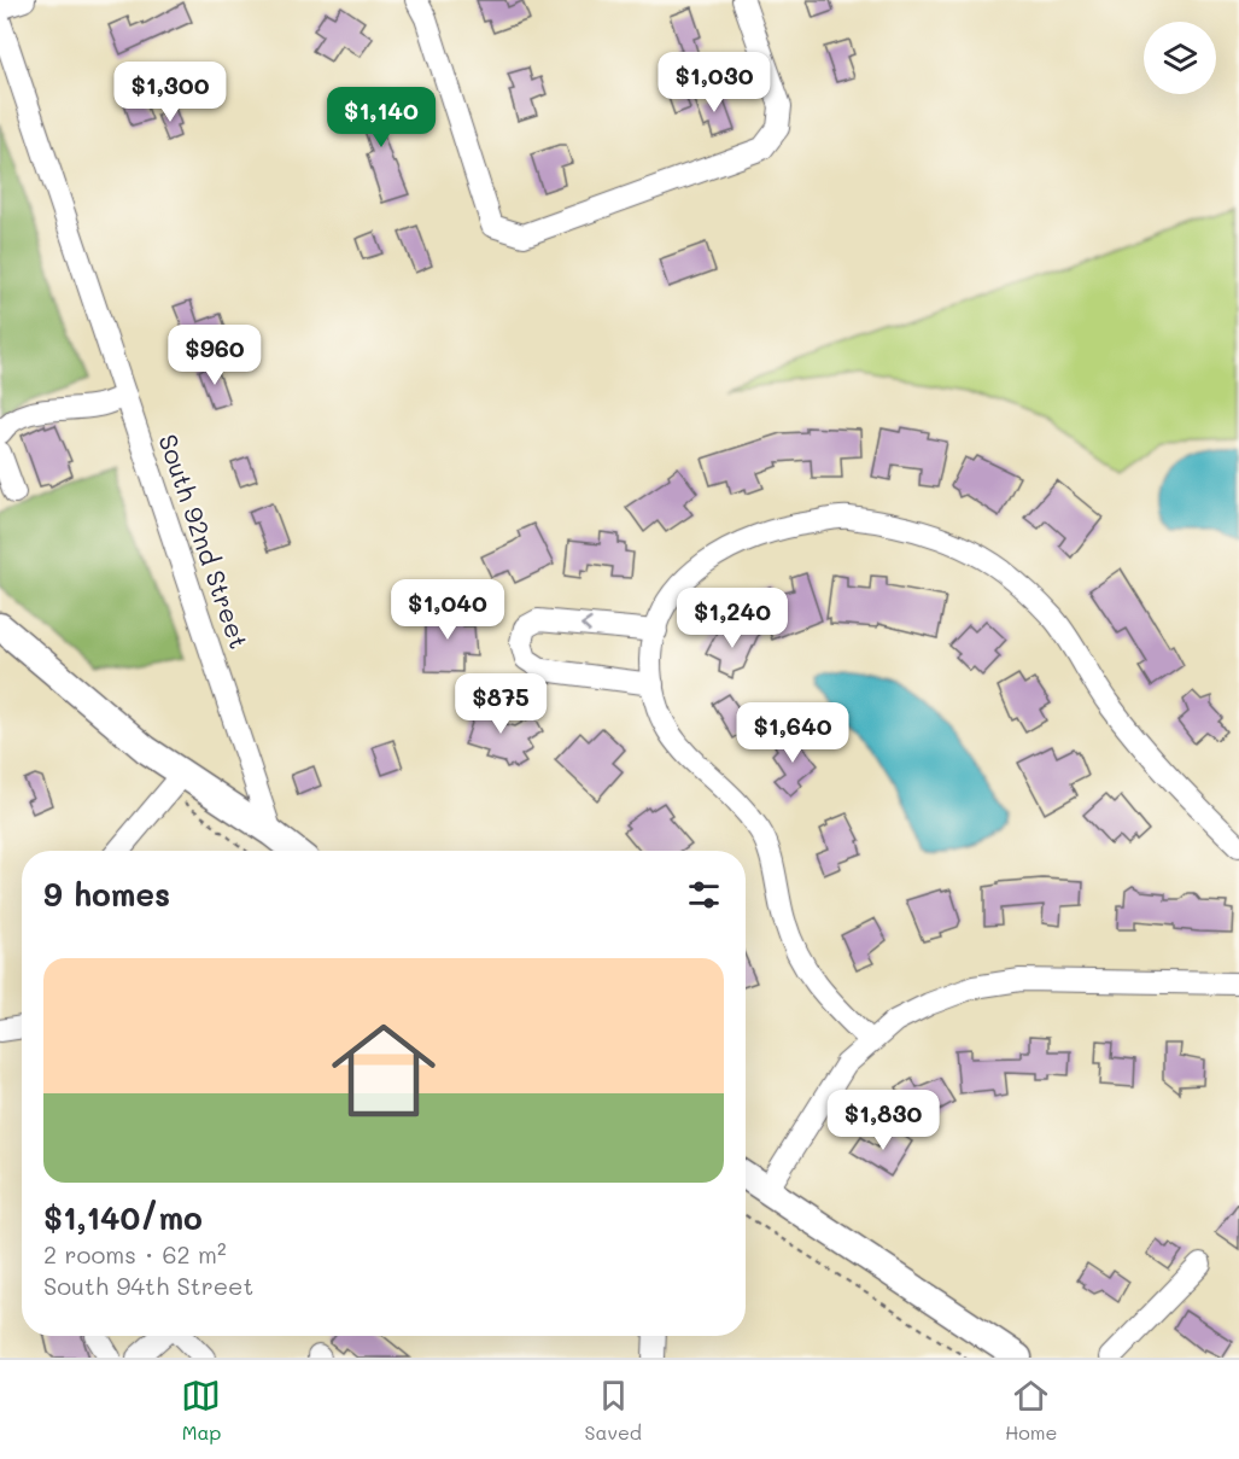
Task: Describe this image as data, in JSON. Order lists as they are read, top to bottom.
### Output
{
  "streets": {
    "street": ["South 92nd Street"]
  },
  "page": {
    "price": [
      "$1,030",
      "$1,300",
      "$1,140",
      "$960",
      "$1,040",
      "$1,240",
      "$875",
      "$1,640",
      "$1,830"
    ],
    "heading": "9 homes",
    "list": [
      {
        "name": "$1,140/mo",
        "note": "2 rooms · 62 m² · South 94th Street"
      }
    ],
    "tabs": ["Map", "Saved", "Home"]
  }
}
